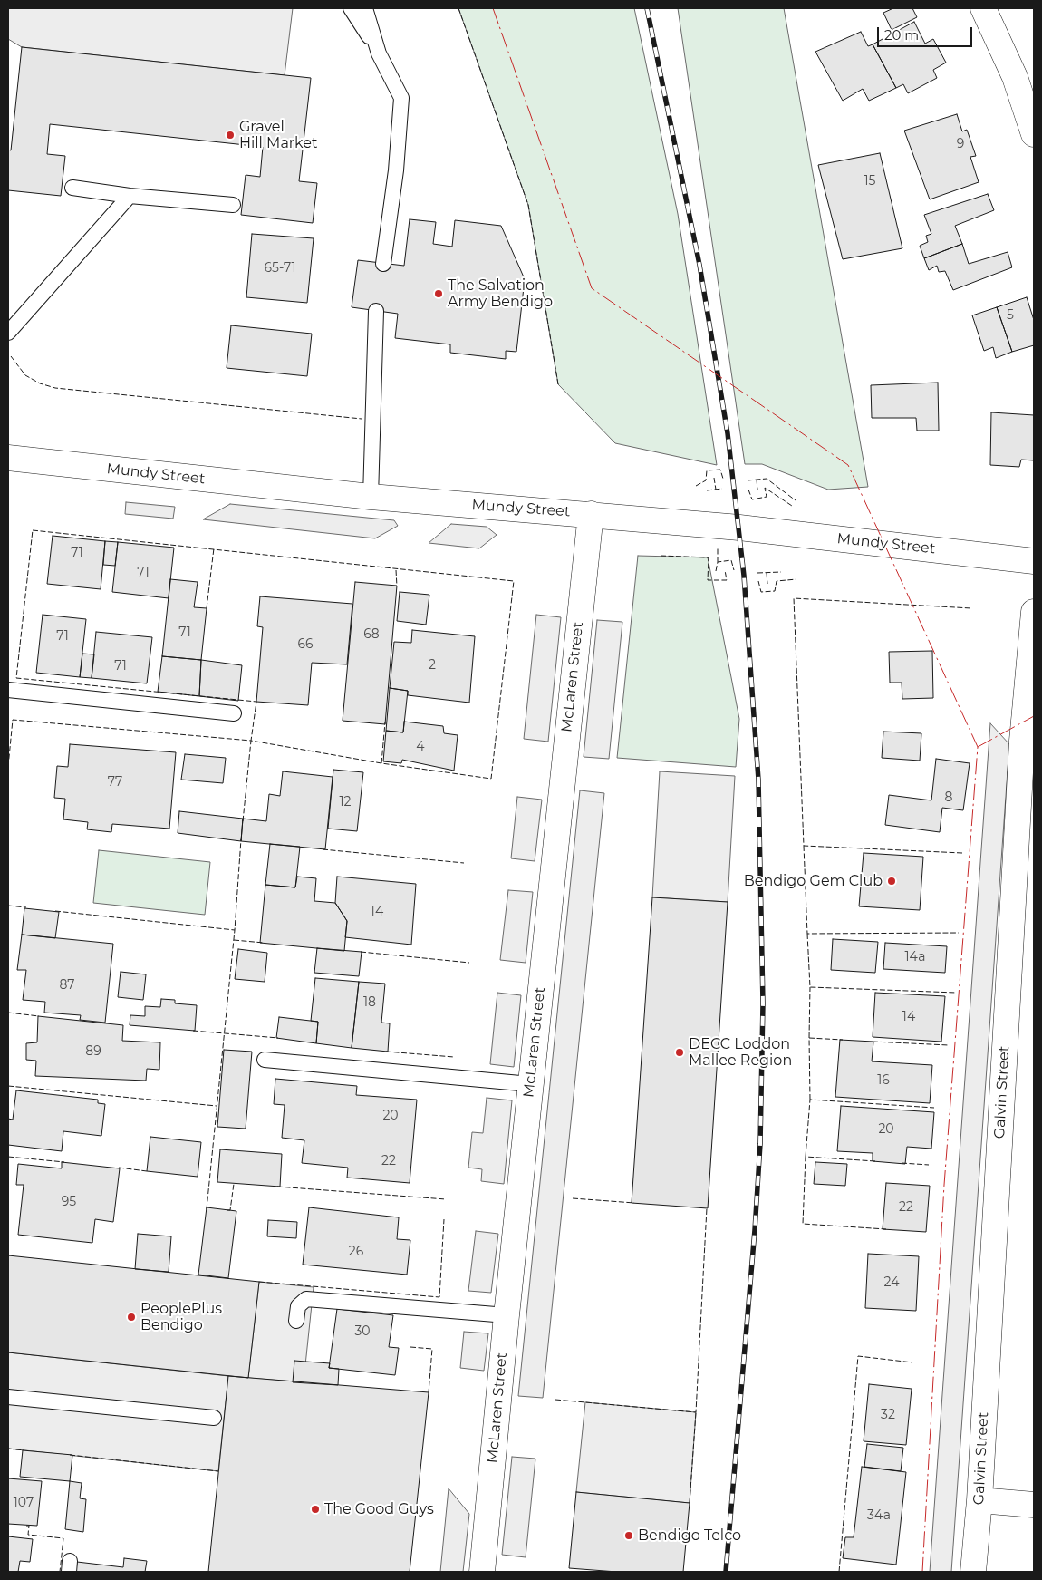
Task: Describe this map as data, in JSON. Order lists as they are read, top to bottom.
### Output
{
  "streets": {
    "street": ["Mundy Street", "McLaren Street", "Galvin Street"]
  },
  "crossings": [
    ["Mundy Street", "McLaren Street"]
  ],
  "places": [
    "Gravel Hill Market",
    "The Salvation Army Bendigo",
    "Bendigo Gem Club",
    "DECC Loddon Mallee Region",
    "PeoplePlus Bendigo",
    "The Good Guys",
    "Bendigo Telco"
  ],
  "house_numbers": [
    "9",
    "15",
    "65-71",
    "5",
    "71",
    "71",
    "71",
    "68",
    "71",
    "66",
    "2",
    "71",
    "4",
    "77",
    "8",
    "12",
    "14",
    "14a",
    "87",
    "18",
    "14",
    "89",
    "16",
    "20",
    "20",
    "22",
    "95",
    "22",
    "26",
    "24",
    "30",
    "32",
    "107",
    "34a"
  ],
  "scale_bar": "20 m"
}
